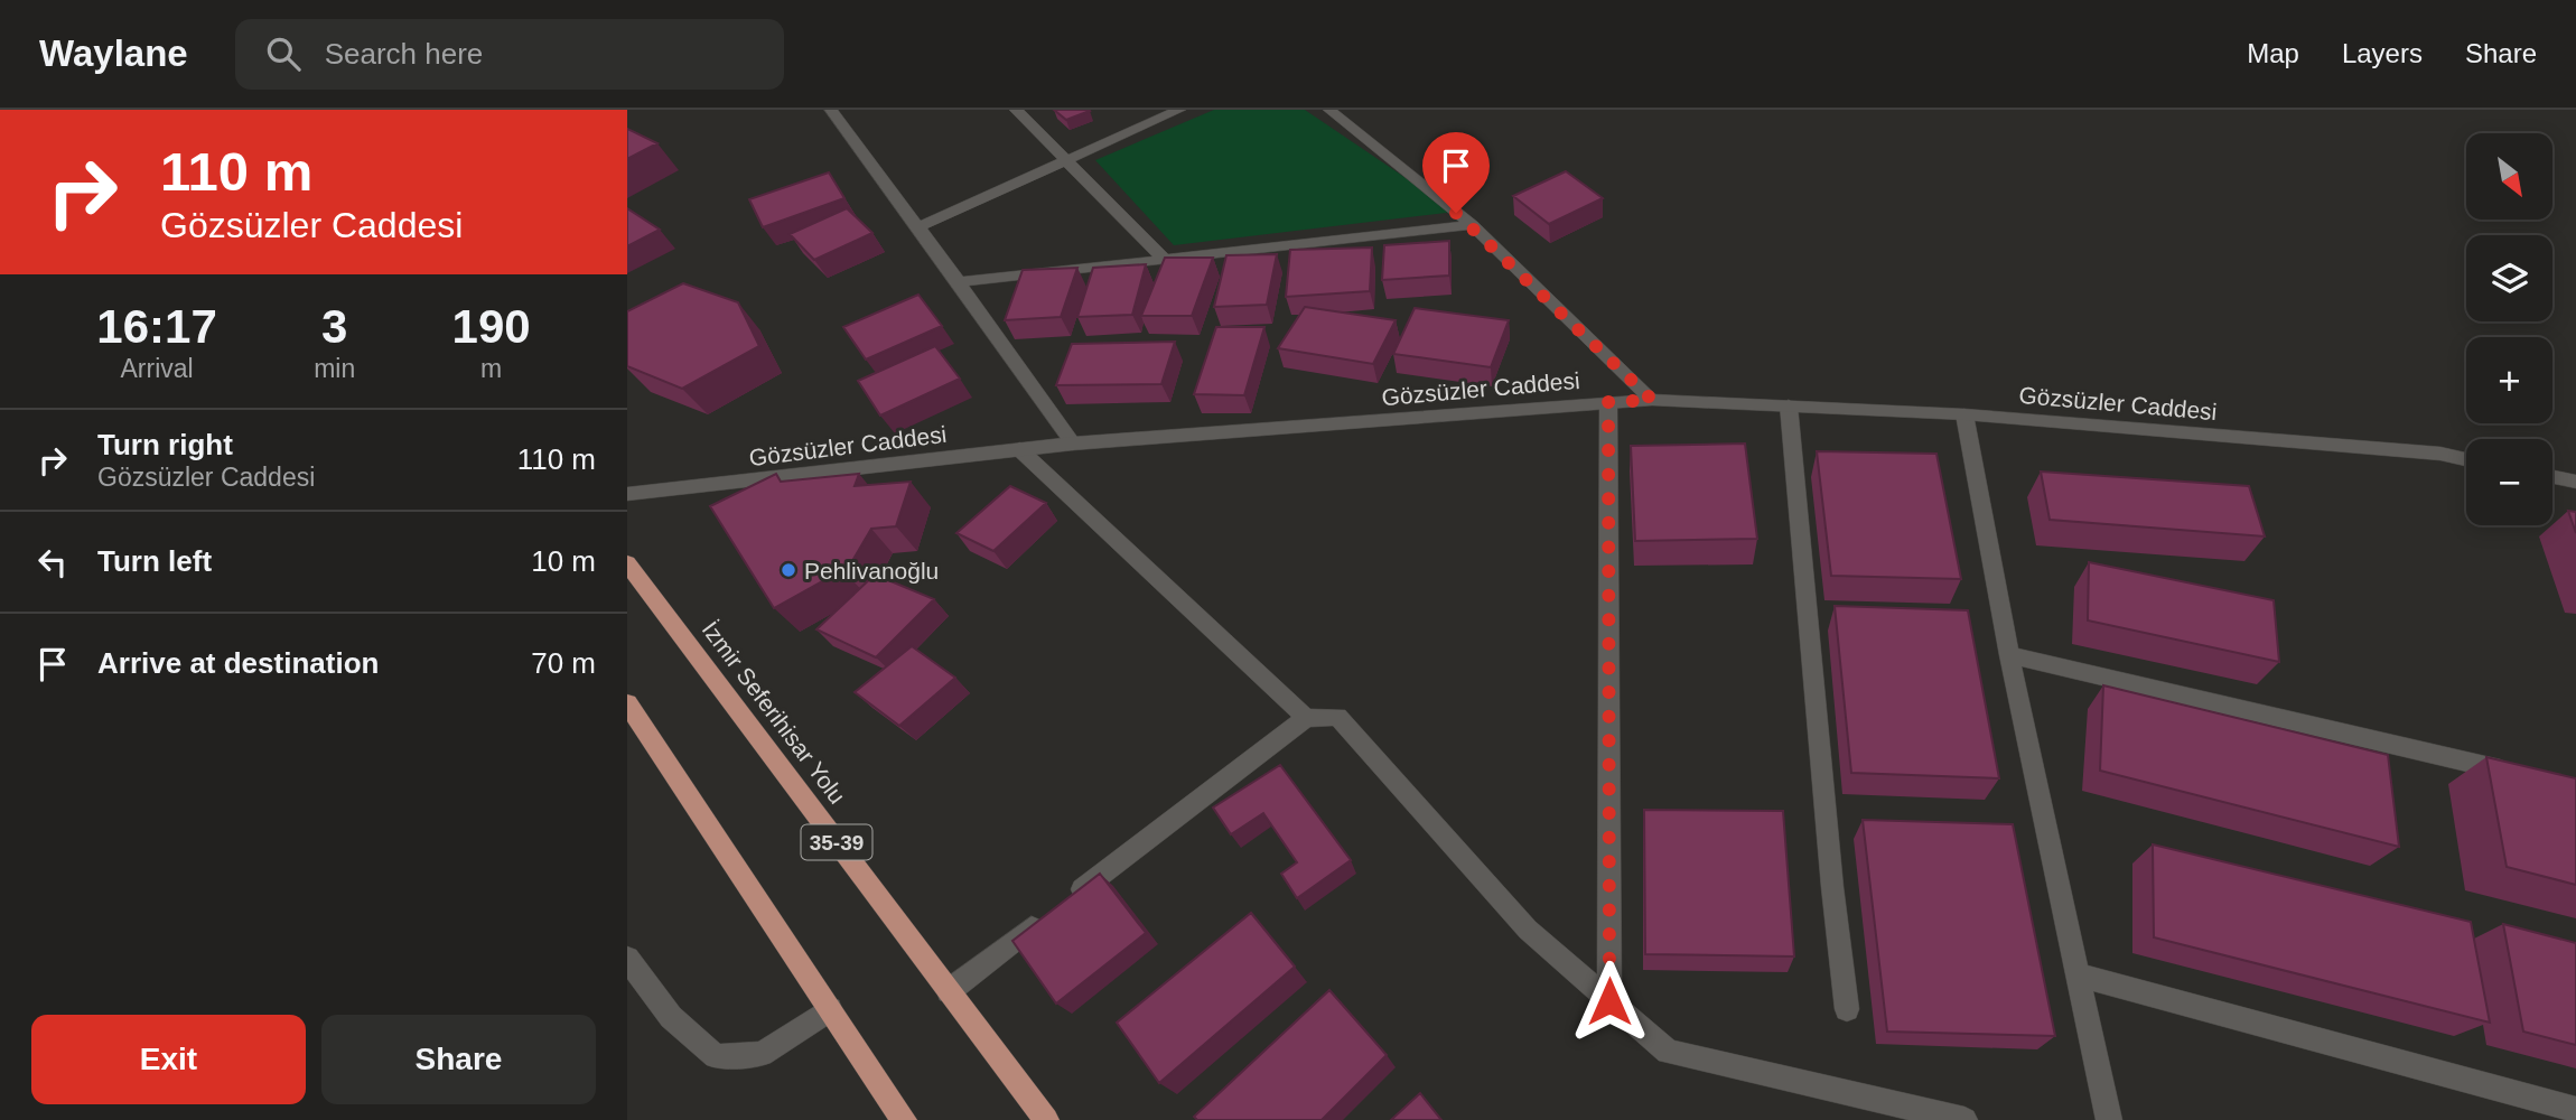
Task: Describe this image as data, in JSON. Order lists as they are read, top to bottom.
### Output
{
  "streets": {
    "main road": ["İzmir Seferihisar Yolu", "35-39"],
    "street": ["Gözsüzler Caddesi"]
  },
  "places": ["Pehlivanoğlu"],
  "north": "bottom right",
  "page": {
    "header": "Waylane",
    "search": "Search here",
    "nav": ["Map", "Layers", "Share"],
    "turn": ["110 m", "Gözsüzler Caddesi"],
    "map_buttons": ["+", "−"],
    "eta": [
      "16:17",
      "Arrival",
      "3",
      "min",
      "190",
      "m"
    ],
    "list": [
      {
        "name": "Turn right",
        "note": "Gözsüzler Caddesi",
        "value": "110 m"
      },
      {
        "name": "Turn left",
        "value": "10 m"
      },
      {
        "name": "Arrive at destination",
        "value": "70 m"
      }
    ],
    "buttons": ["Exit", "Share"]
  }
}
